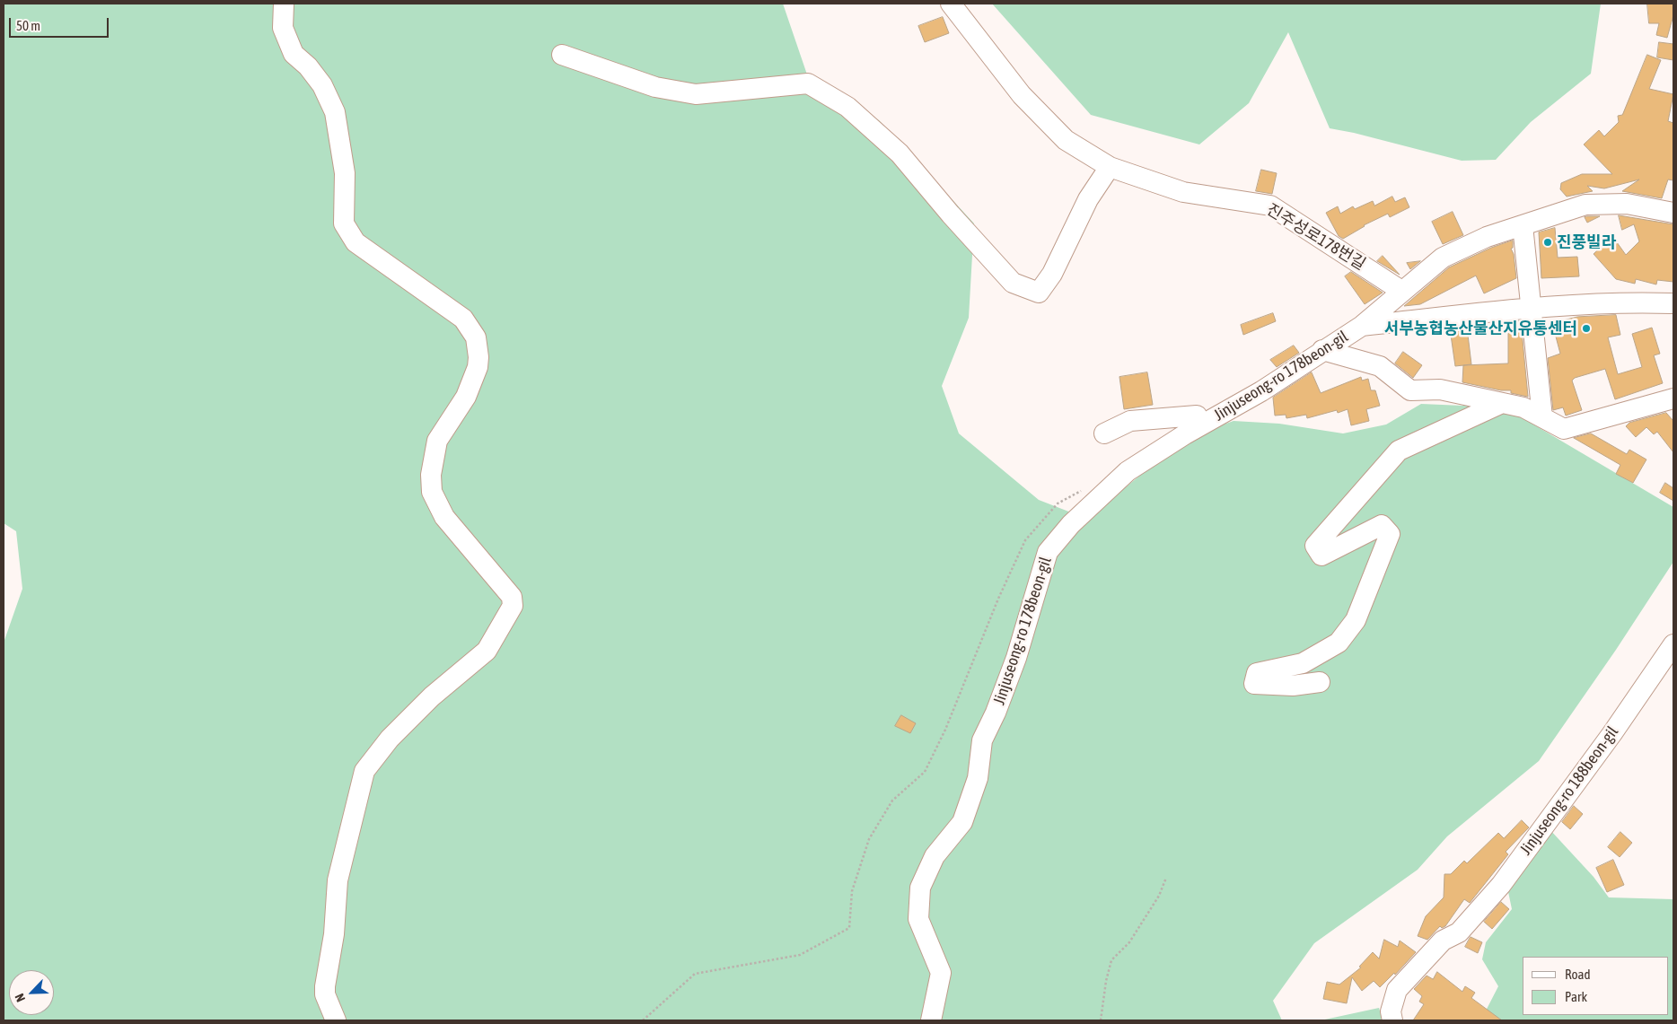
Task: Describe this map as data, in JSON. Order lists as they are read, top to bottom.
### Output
{
  "streets": {
    "street": ["진주성로178번길", "Jinjuseong-ro 178beon-gil", "Jinjuseong-ro 188beon-gil"]
  },
  "crossings": [
    ["진주성로178번길", "Jinjuseong-ro 178beon-gil"]
  ],
  "places": ["진풍빌라", "서부농협농산물산지유통센터"],
  "legend": ["Road", "Park"],
  "scale_bar": "50 m",
  "north": "bottom left"
}
